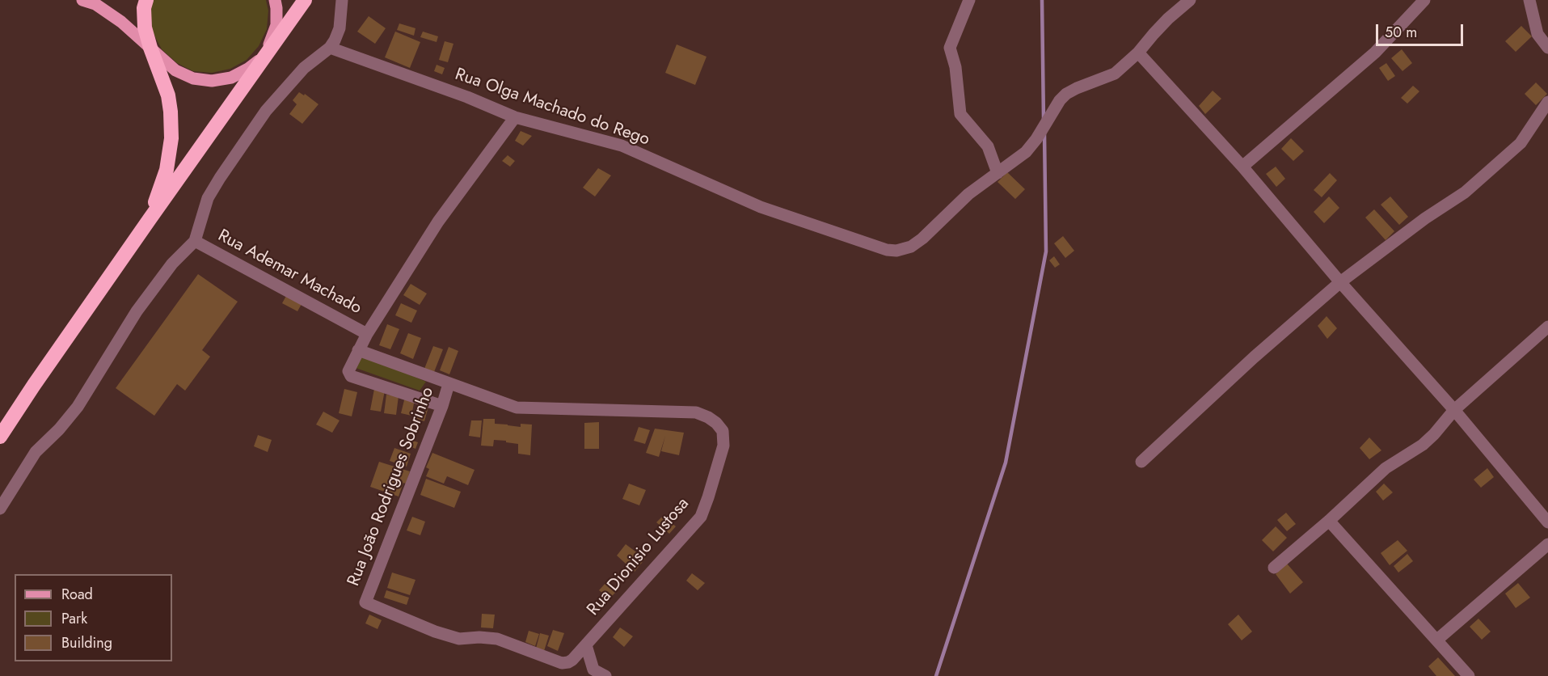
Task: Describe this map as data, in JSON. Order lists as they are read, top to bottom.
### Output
{
  "streets": {
    "street": [
      "Rua Olga Machado do Rego",
      "Rua Ademar Machado",
      "Rua João Rodrigues Sobrinho",
      "Rua Dionisio Lustosa"
    ]
  },
  "crossings": [
    ["Rua João Rodrigues Sobrinho", "Rua Dionisio Lustosa"]
  ],
  "legend": ["Road", "Park", "Building"],
  "scale_bar": "50 m"
}
